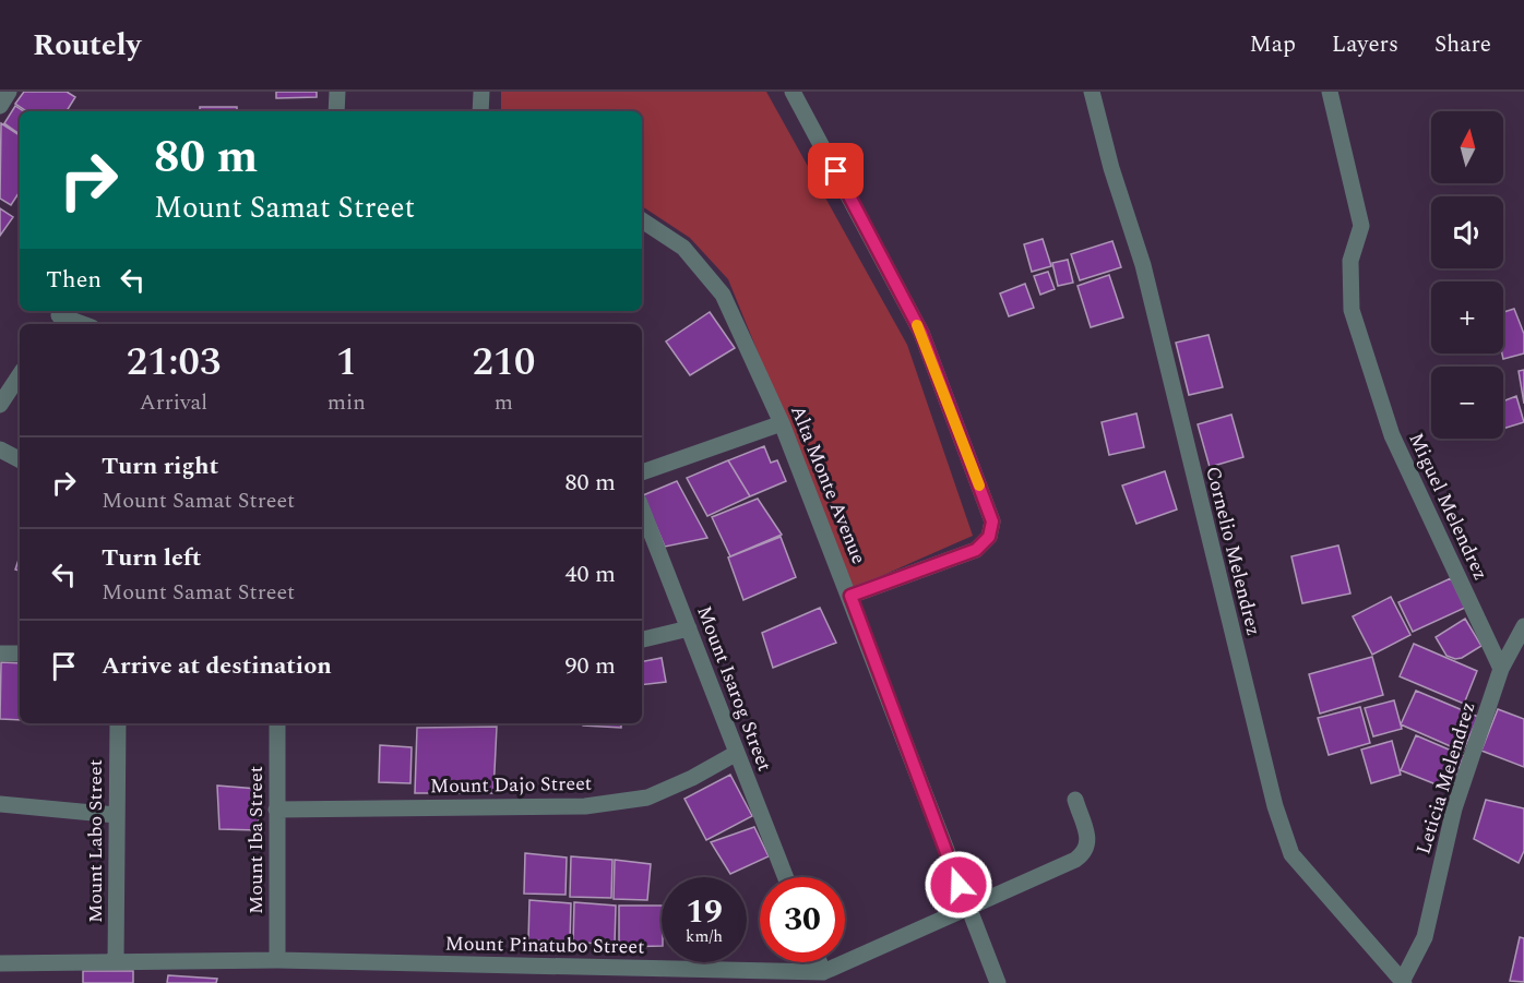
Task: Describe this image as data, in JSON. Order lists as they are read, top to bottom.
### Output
{
  "streets": {
    "street": [
      "Alta Monte Avenue",
      "Miguel Melendrez",
      "Cornelio Melendrez",
      "Mount Isarog Street",
      "Leticia Melendrez",
      "Mount Dajo Street",
      "Mount Iba Street",
      "Mount Labo Street",
      "Mount Pinatubo Street"
    ]
  },
  "crossings": [
    ["Alta Monte Avenue", "Mount Pinatubo Street"],
    ["Miguel Melendrez", "Leticia Melendrez"],
    ["Cornelio Melendrez", "Leticia Melendrez"],
    ["Mount Isarog Street", "Mount Dajo Street"],
    ["Mount Dajo Street", "Mount Iba Street"],
    ["Mount Iba Street", "Mount Pinatubo Street"],
    ["Mount Labo Street", "Mount Pinatubo Street"]
  ],
  "north": "top",
  "page": {
    "header": "Routely",
    "nav": ["Map", "Layers", "Share"],
    "map_buttons": ["+", "−"],
    "turn": ["80 m", "Mount Samat Street"],
    "then": "Then",
    "eta": [
      "21:03",
      "Arrival",
      "1",
      "min",
      "210",
      "m"
    ],
    "list": [
      {
        "name": "Turn right",
        "note": "Mount Samat Street",
        "value": "80 m"
      },
      {
        "name": "Turn left",
        "note": "Mount Samat Street",
        "value": "40 m"
      },
      {
        "name": "Arrive at destination",
        "value": "90 m"
      }
    ],
    "speed": "19 km/h",
    "limit": "30"
  }
}
